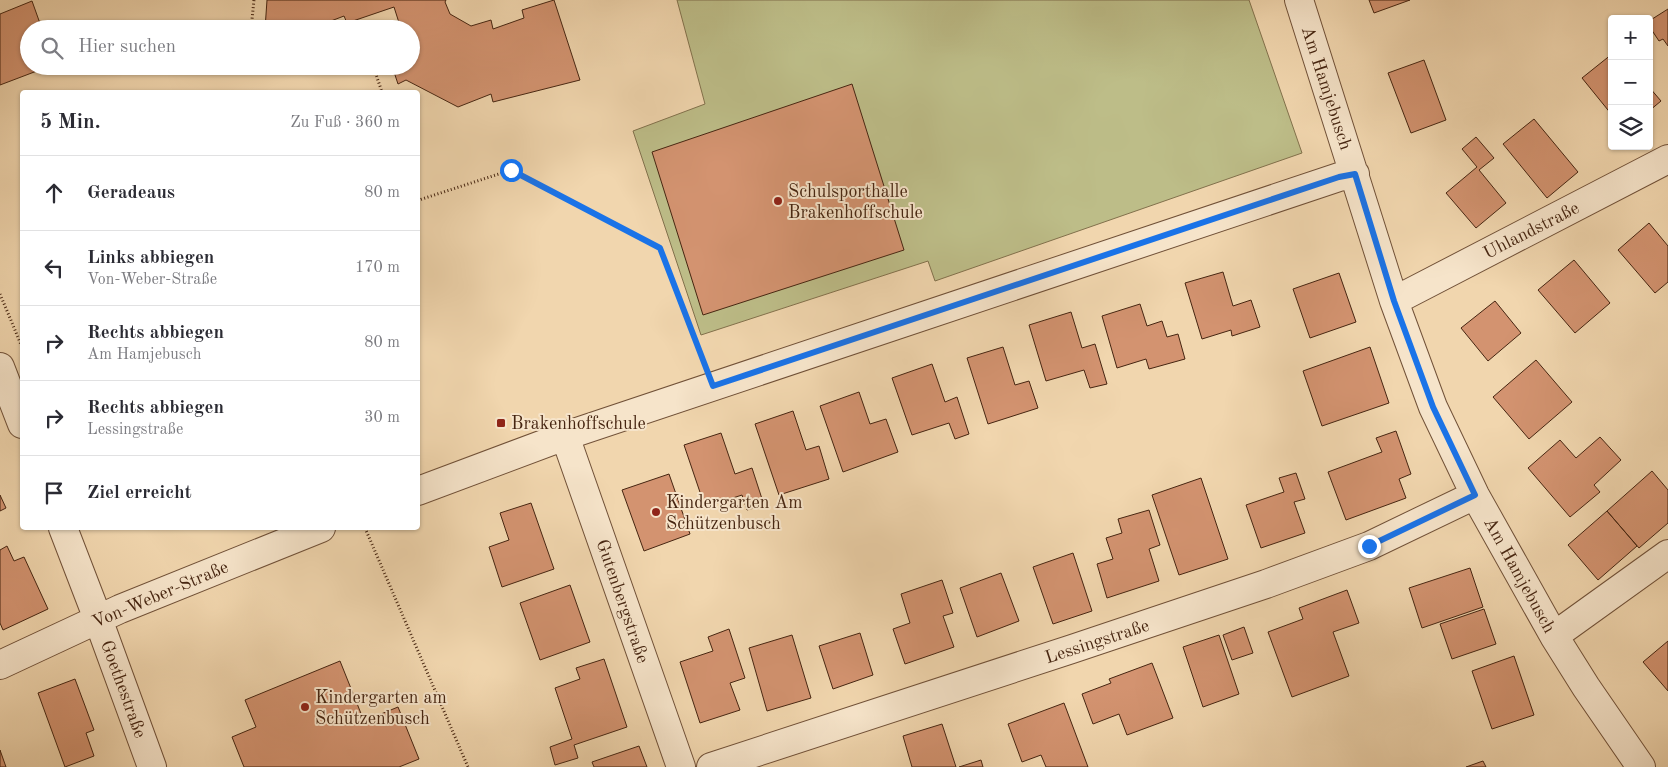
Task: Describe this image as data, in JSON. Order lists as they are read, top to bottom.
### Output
{
  "streets": {
    "street": [
      "Am Hamjebusch",
      "Uhlandstraße",
      "Von-Weber-Straße",
      "Gutenbergstraße",
      "Lessingstraße",
      "Goethestraße"
    ]
  },
  "crossings": [
    ["Am Hamjebusch", "Uhlandstraße"],
    ["Am Hamjebusch", "Lessingstraße"],
    ["Von-Weber-Straße", "Goethestraße"]
  ],
  "places": {
    "other": ["Schulsporthalle Brakenhoffschule", "Kindergarten Am Schützenbusch", "Kindergarten am Schützenbusch"],
    "transit": ["Brakenhoffschule"]
  },
  "page": {
    "map_buttons": ["+", "−"],
    "search": "Hier suchen",
    "heading": ["5 Min.", "Zu Fuß · 360 m"],
    "list": [
      ["Geradeaus", "80 m"],
      ["Links abbiegen", "Von-Weber-Straße", "170 m"],
      ["Rechts abbiegen", "Am Hamjebusch", "80 m"],
      ["Rechts abbiegen", "Lessingstraße", "30 m"],
      "Ziel erreicht"
    ]
  }
}
